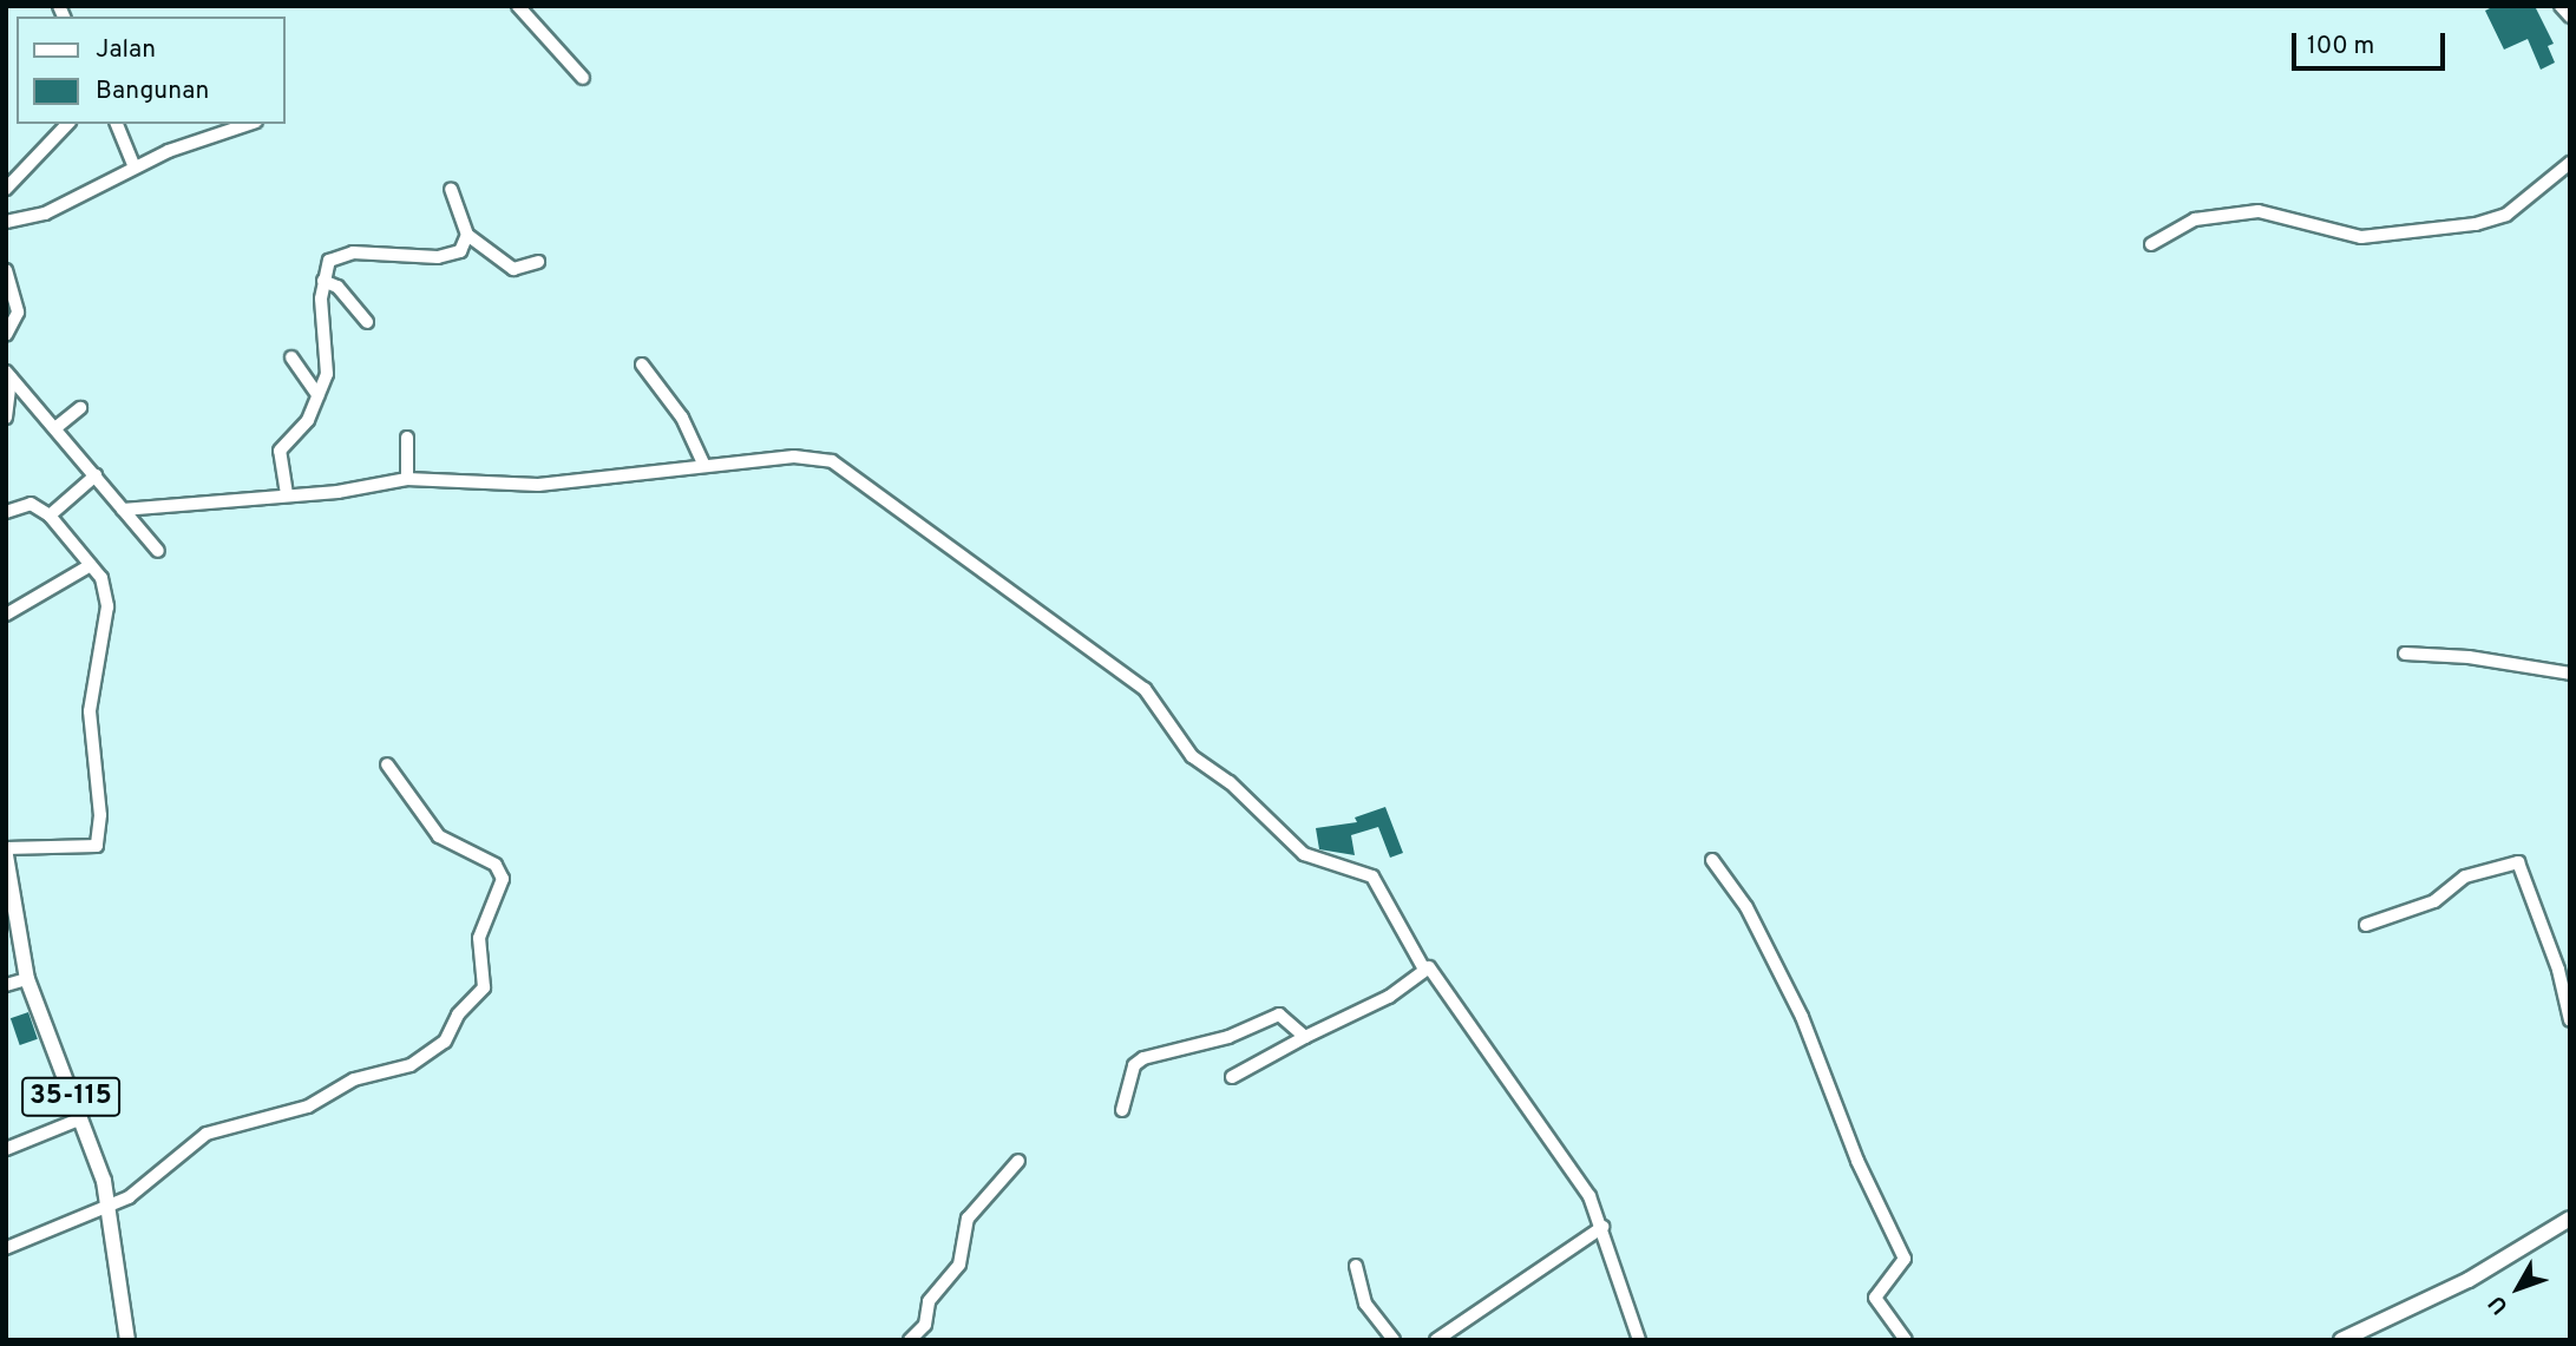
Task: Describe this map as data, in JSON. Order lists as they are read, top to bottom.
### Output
{
  "streets": {
    "main road": ["35-115"]
  },
  "legend": ["Jalan", "Bangunan"],
  "scale_bar": "100 m",
  "north": "bottom left"
}
